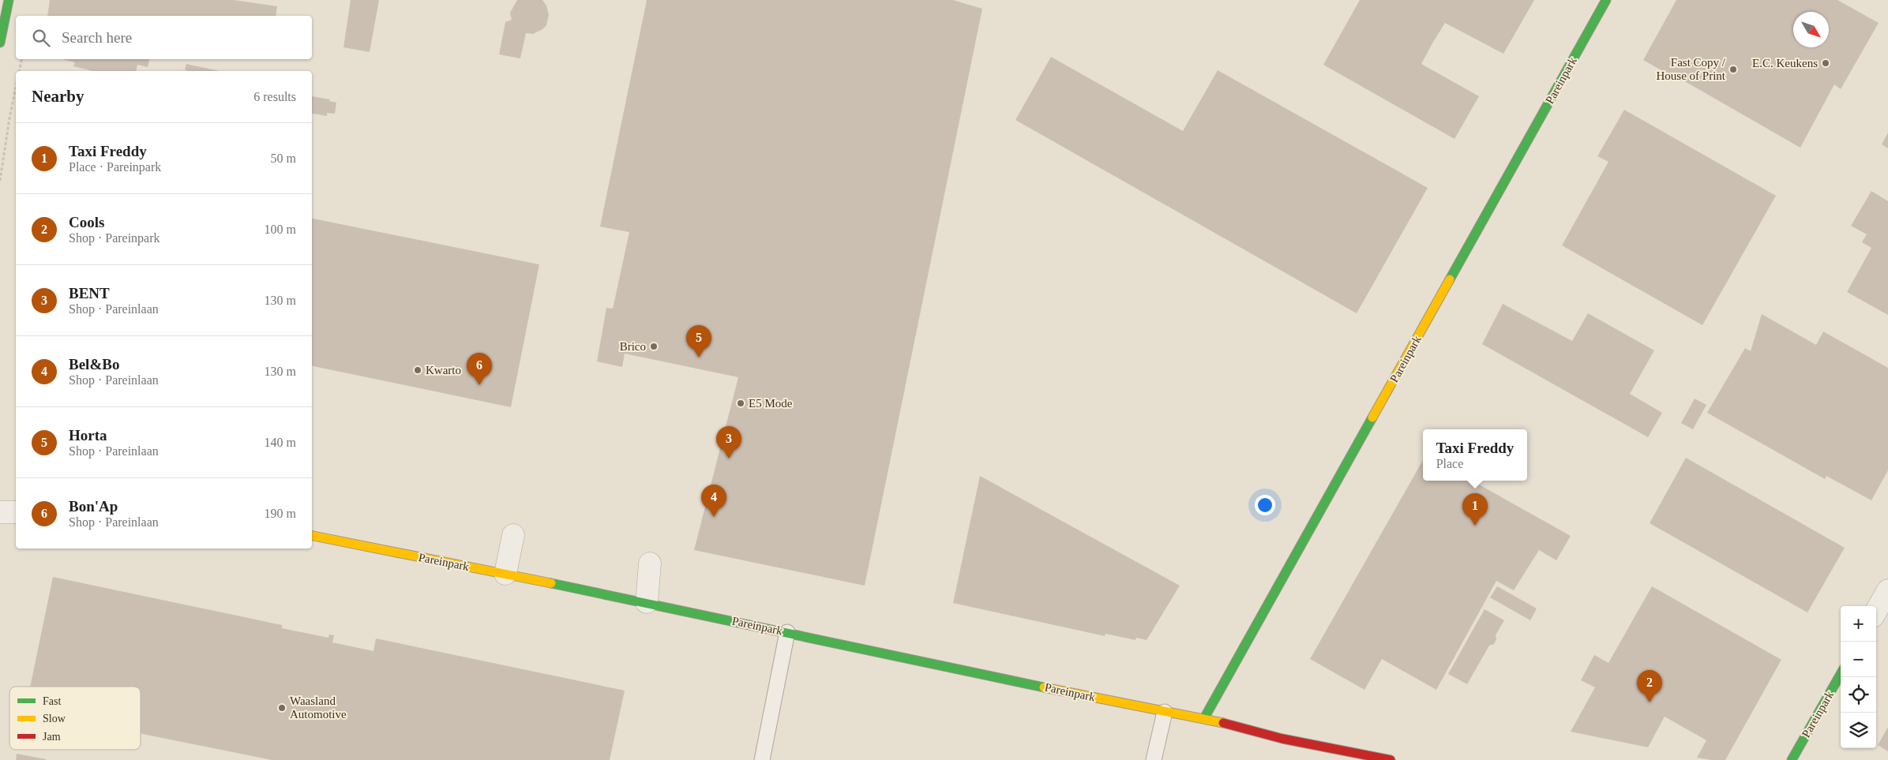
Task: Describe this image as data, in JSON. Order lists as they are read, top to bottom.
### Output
{
  "streets": {
    "street": ["Pareinpark"]
  },
  "places": [
    "E.C. Keukens",
    "Fast Copy / House of Print",
    "Brico",
    "Kwarto",
    "E5 Mode",
    "Waasland Automotive"
  ],
  "legend": ["Fast", "Slow", "Jam"],
  "north": "bottom right",
  "page": {
    "search": "Search here",
    "heading": ["Nearby", "6 results"],
    "list": [
      {
        "mark": "1",
        "name": "Taxi Freddy",
        "note": "Place · Pareinpark",
        "value": "50 m"
      },
      {
        "mark": "2",
        "name": "Cools",
        "note": "Shop · Pareinpark",
        "value": "100 m"
      },
      {
        "mark": "3",
        "name": "BENT",
        "note": "Shop · Pareinlaan",
        "value": "130 m"
      },
      {
        "mark": "4",
        "name": "Bel&Bo",
        "note": "Shop · Pareinlaan",
        "value": "130 m"
      },
      {
        "mark": "5",
        "name": "Horta",
        "note": "Shop · Pareinlaan",
        "value": "140 m"
      },
      {
        "mark": "6",
        "name": "Bon'Ap",
        "note": "Shop · Pareinlaan",
        "value": "190 m"
      }
    ],
    "pins": [
      "5",
      "6",
      "3",
      "4",
      "1",
      "2"
    ],
    "popup": ["Taxi Freddy", "Place"],
    "map_buttons": ["+", "−"]
  }
}
